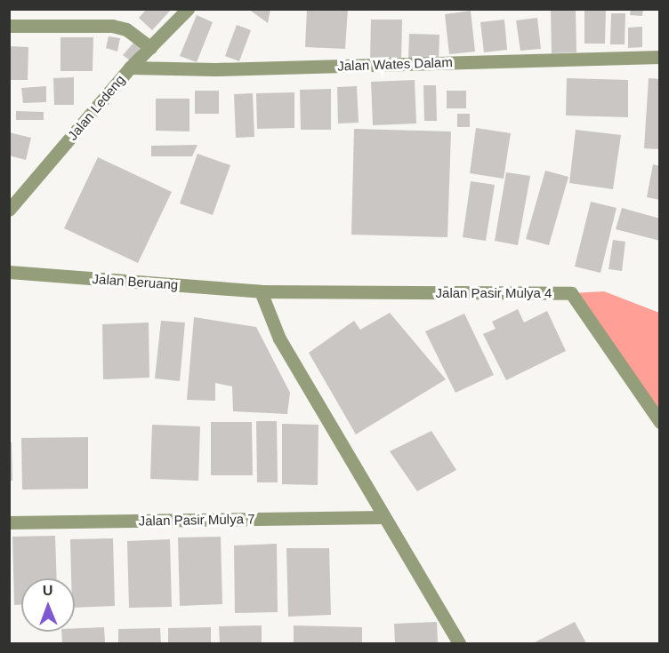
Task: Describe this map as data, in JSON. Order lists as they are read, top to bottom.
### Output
{
  "streets": {
    "street": [
      "Jalan Wates Dalam",
      "Jalan Ledeng",
      "Jalan Beruang",
      "Jalan Pasir Mulya 4",
      "Jalan Pasir Mulya 7"
    ]
  },
  "crossings": [
    ["Jalan Wates Dalam", "Jalan Ledeng"],
    ["Jalan Beruang", "Jalan Pasir Mulya 4"]
  ],
  "north": "top"
}
